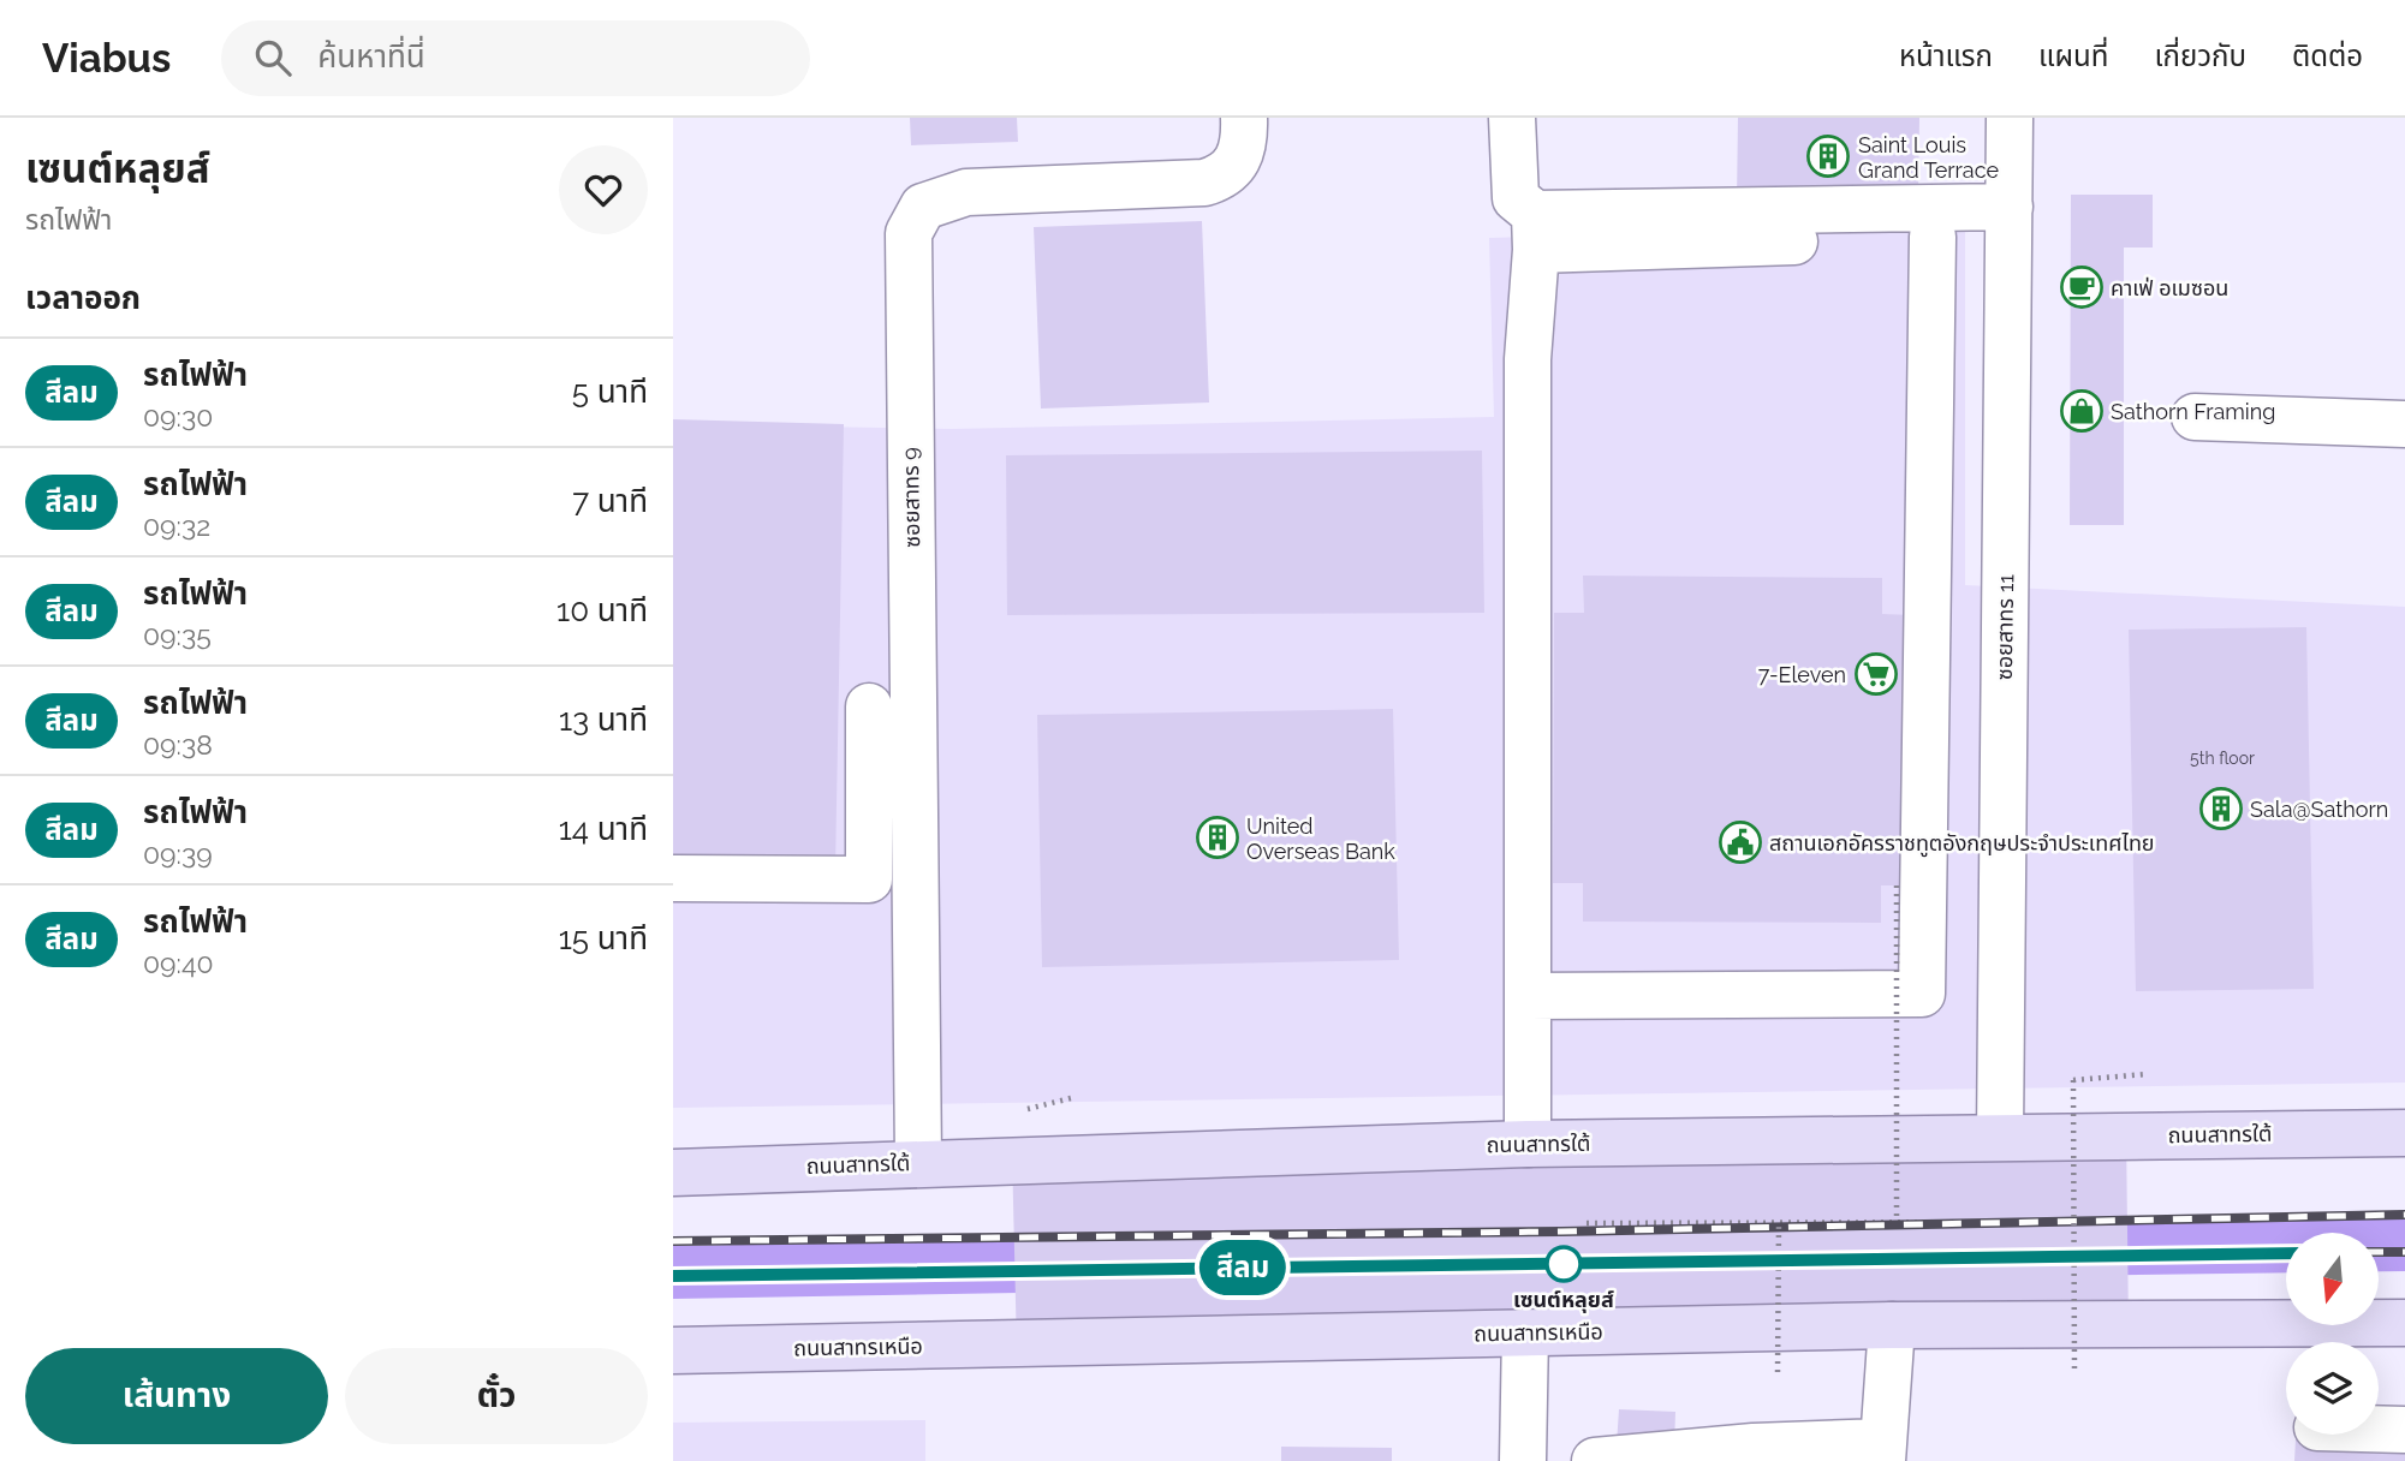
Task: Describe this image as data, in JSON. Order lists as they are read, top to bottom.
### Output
{
  "streets": {
    "main road": ["ถนนสาทรใต้", "ถนนสาทรเหนือ"],
    "street": ["ซอยสาทร 9", "ซอยสาทร 11"]
  },
  "crossings": [
    ["ซอยสาทร 9", "ถนนสาทรใต้"],
    ["ซอยสาทร 11", "ถนนสาทรใต้"]
  ],
  "places": {
    "building": ["Saint Louis Grand Terrace", "Sala@Sathorn", "United Overseas Bank"],
    "cafe": ["คาเฟ่ อเมซอน"],
    "shop": ["Sathorn Framing"],
    "supermarket": ["7-Eleven"],
    "public building": ["สถานเอกอัครราชทูตอังกฤษประจำประเทศไทย"],
    "other": ["เซนต์หลุยส์"]
  },
  "lines": ["metro line สีลม"],
  "house_numbers": ["5th floor"],
  "north": "bottom",
  "page": {
    "header": "Viabus",
    "search": "ค้นหาที่นี่",
    "nav": [
      "หน้าแรก",
      "แผนที่",
      "เกี่ยวกับ",
      "ติดต่อ"
    ],
    "heading": [
      ["เซนต์หลุยส์", "รถไฟฟ้า"],
      "เวลาออก"
    ],
    "on_map": "สีลม",
    "list": [
      {
        "mark": "สีลม",
        "name": "รถไฟฟ้า",
        "note": "09:30",
        "value": "5 นาที"
      },
      {
        "mark": "สีลม",
        "name": "รถไฟฟ้า",
        "note": "09:32",
        "value": "7 นาที"
      },
      {
        "mark": "สีลม",
        "name": "รถไฟฟ้า",
        "note": "09:35",
        "value": "10 นาที"
      },
      {
        "mark": "สีลม",
        "name": "รถไฟฟ้า",
        "note": "09:38",
        "value": "13 นาที"
      },
      {
        "mark": "สีลม",
        "name": "รถไฟฟ้า",
        "note": "09:39",
        "value": "14 นาที"
      },
      {
        "mark": "สีลม",
        "name": "รถไฟฟ้า",
        "note": "09:40",
        "value": "15 นาที"
      }
    ],
    "buttons": ["เส้นทาง", "ตั๋ว"]
  }
}
